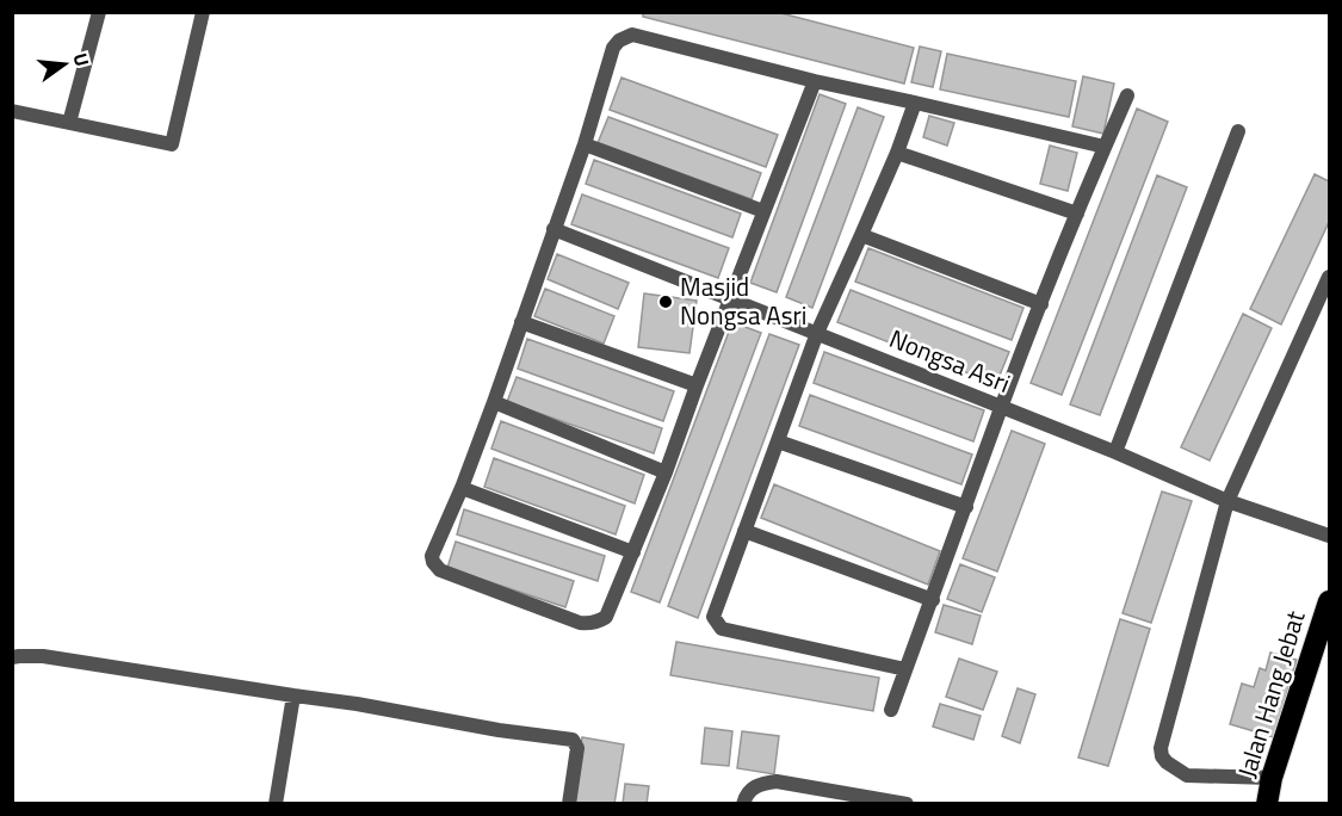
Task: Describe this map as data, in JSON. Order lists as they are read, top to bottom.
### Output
{
  "streets": {
    "highway": ["Jalan Hang Jebat"],
    "street": ["Nongsa Asri"]
  },
  "places": ["Masjid Nongsa Asri"],
  "north": "right"
}
